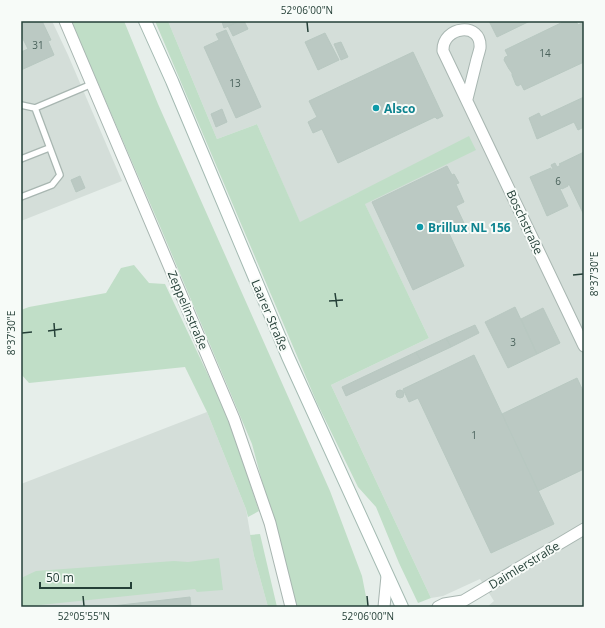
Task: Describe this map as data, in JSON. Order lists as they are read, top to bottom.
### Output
{
  "streets": {
    "main road": ["Laarer Straße"],
    "street": ["Boschstraße", "Zeppelinstraße", "Daimlerstraße"]
  },
  "places": ["Alsco", "Brillux NL 156"],
  "house_numbers": [
    "31",
    "14",
    "13",
    "6",
    "3",
    "1"
  ],
  "scale_bar": "50 m",
  "coordinates": ["52°06'00\"N", "8°37'30\"E", "52°05'55\"N"]
}
